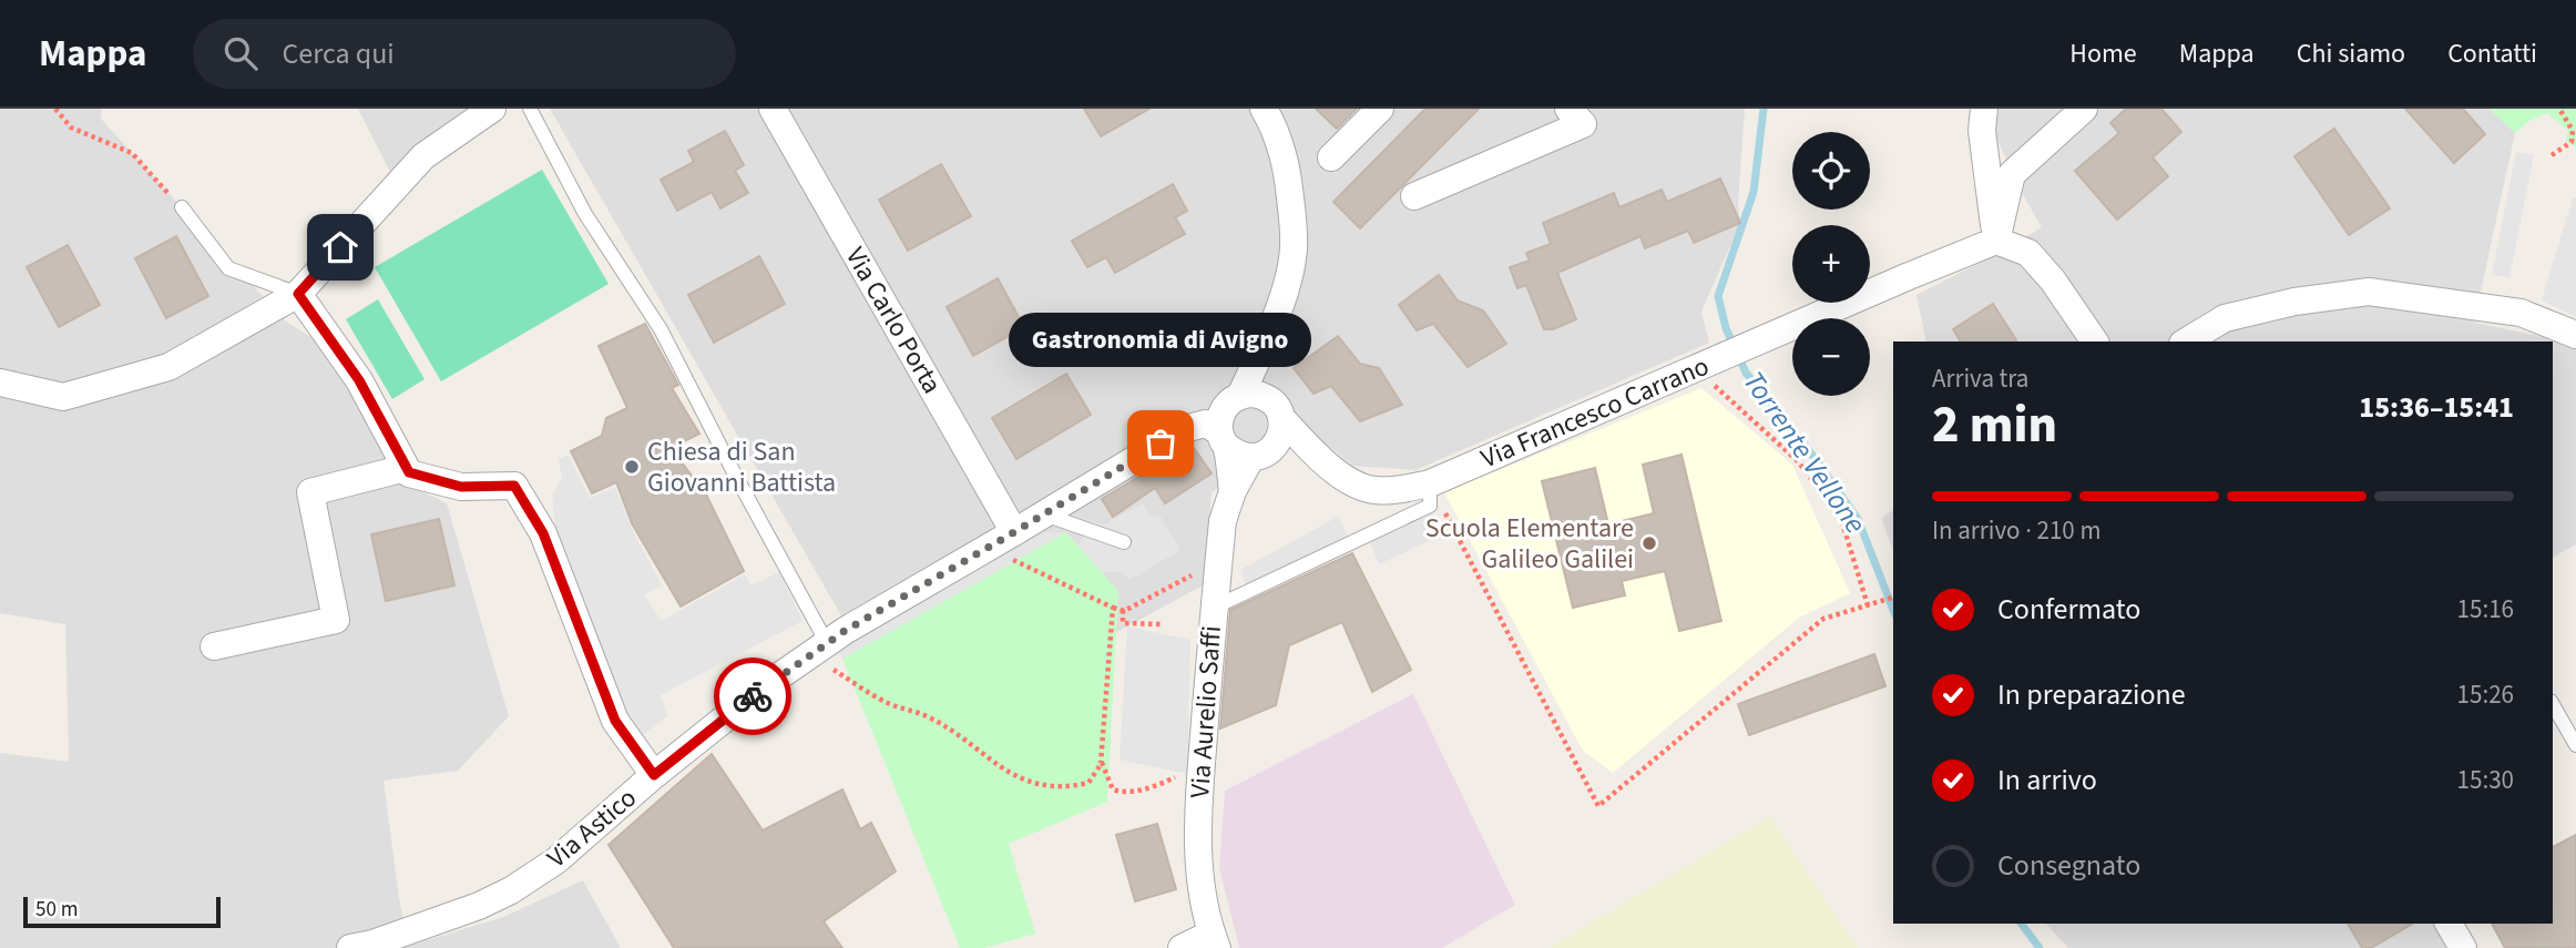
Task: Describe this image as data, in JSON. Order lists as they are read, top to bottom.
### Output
{
  "streets": {
    "street": [
      "Via Carlo Porta",
      "Via Francesco Carrano",
      "Via Aurelio Saffi",
      "Via Astico"
    ]
  },
  "crossings": [
    ["Via Carlo Porta", "Via Astico"],
    ["Via Francesco Carrano", "Via Aurelio Saffi"],
    ["Via Francesco Carrano", "Via Astico"],
    ["Via Aurelio Saffi", "Via Astico"]
  ],
  "water": ["Torrente Vellone"],
  "places": ["Gastronomia di Avigno", "Chiesa di San Giovanni Battista", "Scuola Elementare Galileo Galilei"],
  "scale_bar": "50 m",
  "page": {
    "header": "Mappa",
    "search": "Cerca qui",
    "nav": [
      "Home",
      "Mappa",
      "Chi siamo",
      "Contatti"
    ],
    "map_buttons": ["+", "−"],
    "bubble": "Gastronomia di Avigno",
    "heading": ["2 min", "Arriva tra", "15:36–15:41"],
    "bar": "In arrivo · 210 m",
    "list": [
      ["Confermato", "15:16"],
      ["In preparazione", "15:26"],
      ["In arrivo", "15:30"],
      "Consegnato"
    ],
    "scale": "50 m"
  }
}
